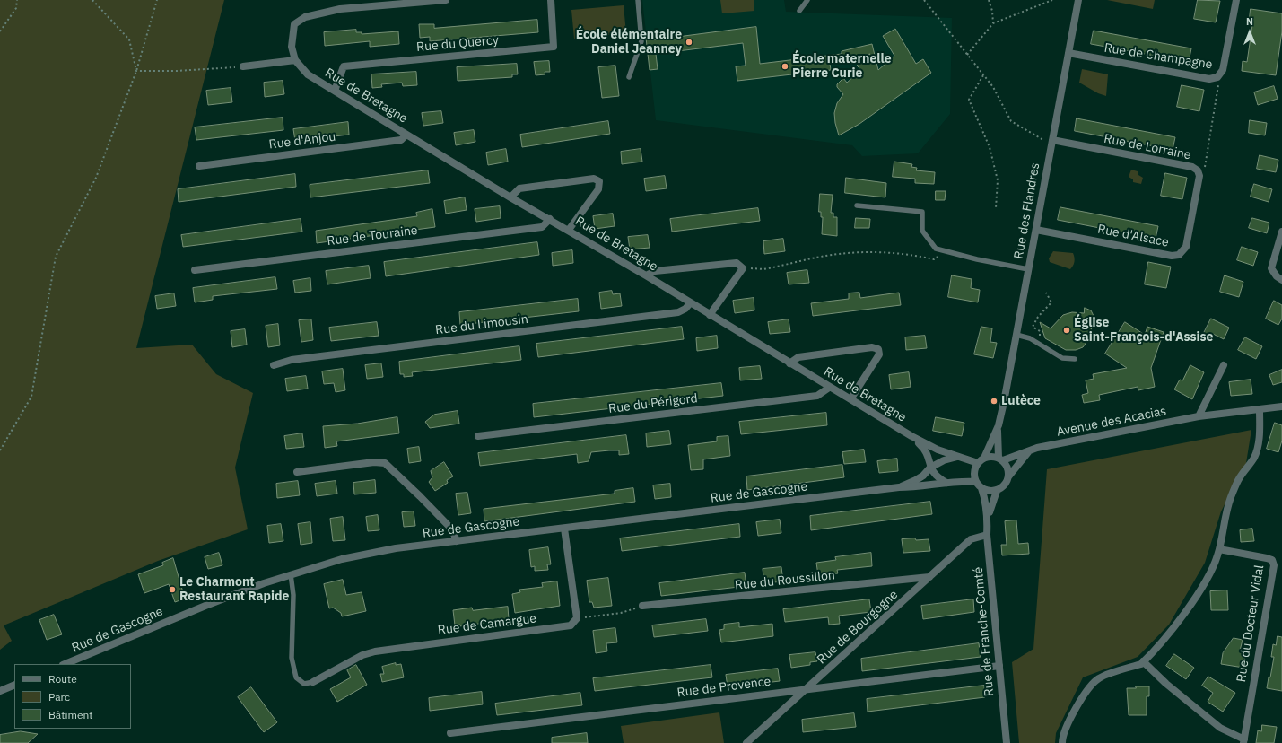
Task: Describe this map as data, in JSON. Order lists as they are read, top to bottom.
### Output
{
  "streets": {
    "street": [
      "Rue du Quercy",
      "Rue de Champagne",
      "Rue de Bretagne",
      "Rue d'Anjou",
      "Rue de Lorraine",
      "Rue des Flandres",
      "Rue de Touraine",
      "Rue d'Alsace",
      "Rue du Limousin",
      "Rue du Périgord",
      "Avenue des Acacias",
      "Rue de Gascogne",
      "Rue du Roussillon",
      "Rue du Docteur Vidal",
      "Rue de Camargue",
      "Rue de Bourgogne",
      "Rue de Franche-Comté",
      "Rue de Provence"
    ]
  },
  "crossings": [
    ["Rue du Quercy", "Rue de Bretagne"],
    ["Rue de Champagne", "Rue des Flandres"],
    ["Rue de Bretagne", "Rue d'Anjou"],
    ["Rue de Bretagne", "Rue des Flandres"],
    ["Rue de Bretagne", "Rue de Touraine"],
    ["Rue de Bretagne", "Rue du Limousin"],
    ["Rue de Bretagne", "Rue du Périgord"],
    ["Rue de Bretagne", "Avenue des Acacias"],
    ["Rue de Bretagne", "Rue de Gascogne"],
    ["Rue de Bretagne", "Rue de Franche-Comté"],
    ["Rue de Lorraine", "Rue des Flandres"],
    ["Rue de Lorraine", "Rue d'Alsace"],
    ["Rue des Flandres", "Rue d'Alsace"],
    ["Rue des Flandres", "Avenue des Acacias"],
    ["Rue des Flandres", "Rue de Gascogne"],
    ["Rue des Flandres", "Rue de Franche-Comté"],
    ["Avenue des Acacias", "Rue de Gascogne"],
    ["Avenue des Acacias", "Rue de Franche-Comté"],
    ["Rue de Gascogne", "Rue de Franche-Comté"],
    ["Rue du Roussillon", "Rue de Bourgogne"],
    ["Rue de Bourgogne", "Rue de Franche-Comté"],
    ["Rue de Bourgogne", "Rue de Provence"],
    ["Rue de Franche-Comté", "Rue de Provence"]
  ],
  "places": [
    "École élémentaire Daniel Jeanney",
    "École maternelle Pierre Curie",
    "Église Saint-François-d'Assise",
    "Lutèce",
    "Le Charmont Restaurant Rapide"
  ],
  "legend": ["Route", "Parc", "Bâtiment"],
  "north": "top"
}
